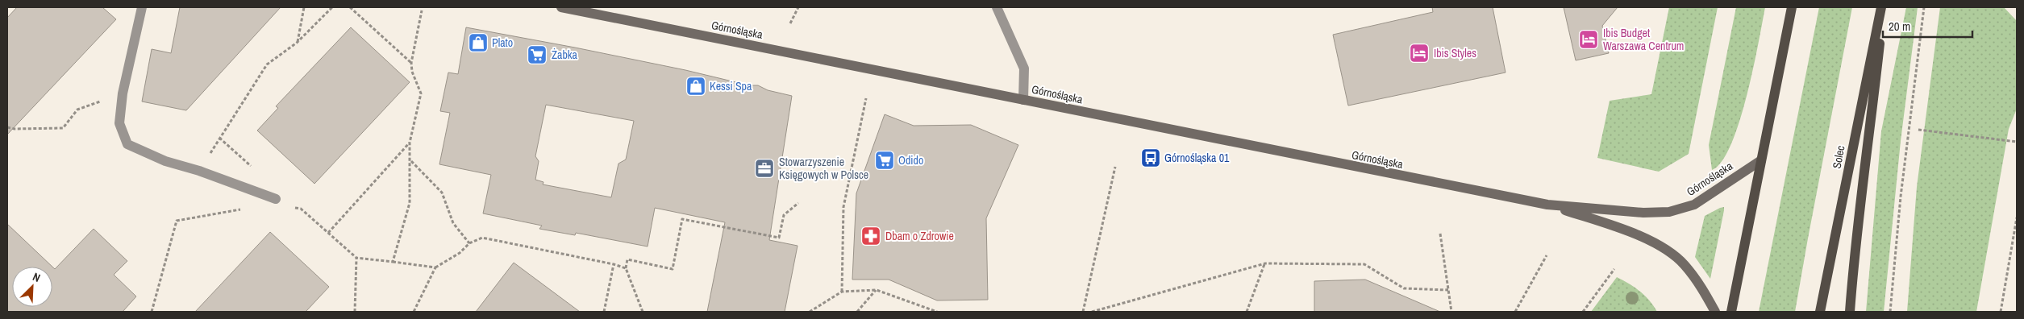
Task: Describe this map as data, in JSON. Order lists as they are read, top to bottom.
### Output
{
  "streets": {
    "main road": ["Solec"],
    "street": ["Górnośląska"]
  },
  "places": {
    "hotel": ["Ibis Budget Warszawa Centrum", "Ibis Styles"],
    "shop": ["Plato", "Kessi Spa"],
    "supermarket": ["Żabka", "Odido"],
    "bus stop": ["Górnośląska 01"],
    "office": ["Stowarzyszenie Księgowych w Polsce"],
    "pharmacy": ["Dbam o Zdrowie"]
  },
  "scale_bar": "20 m",
  "north": "top right"
}
